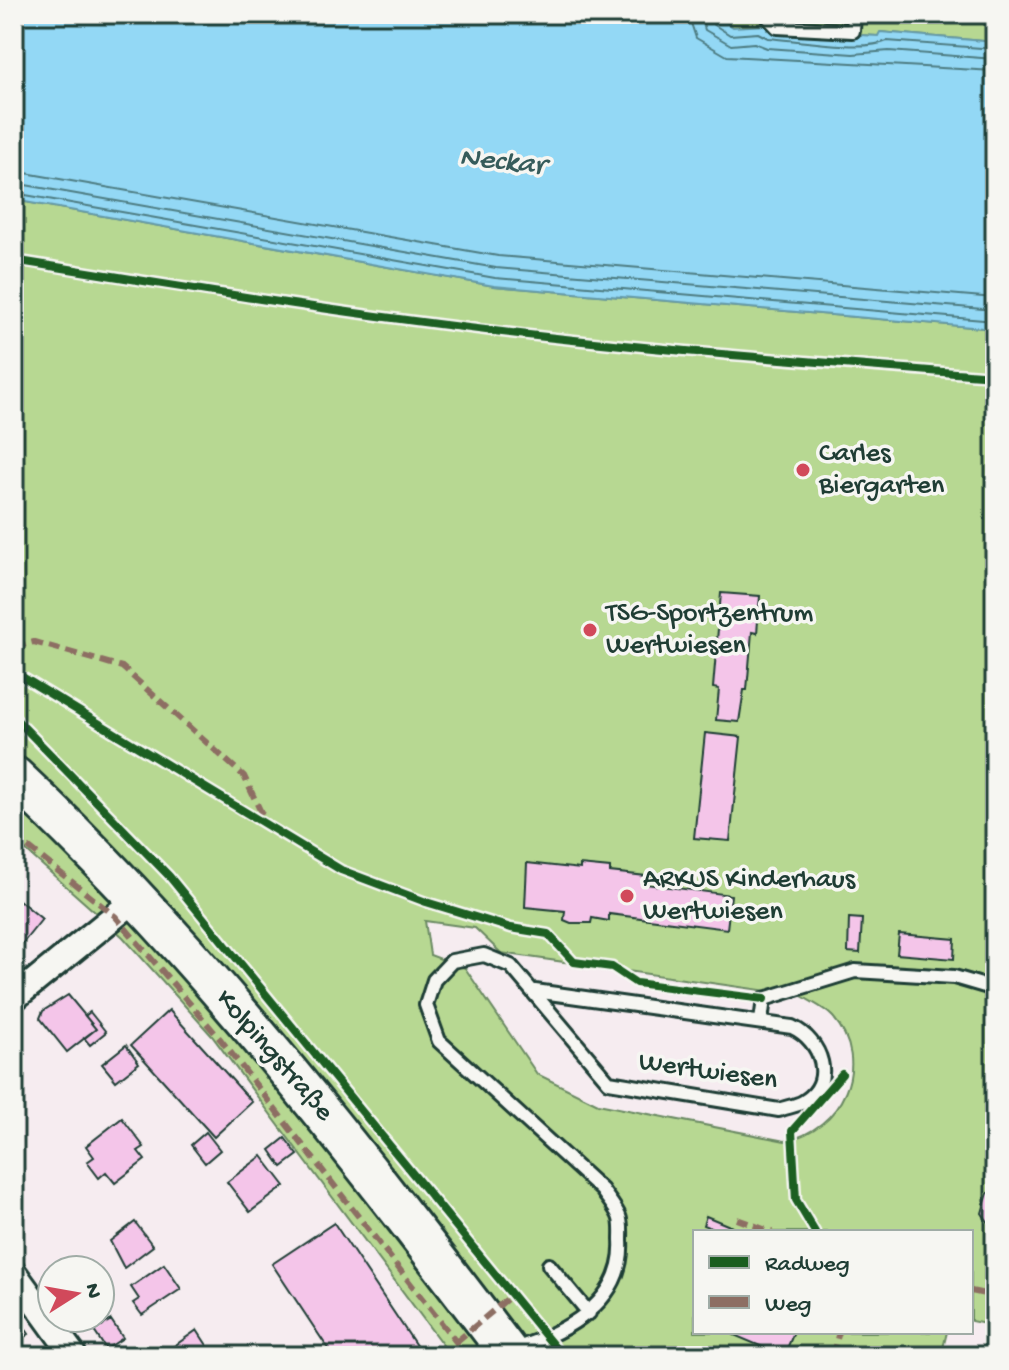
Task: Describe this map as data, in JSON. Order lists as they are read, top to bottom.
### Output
{
  "streets": {
    "main road": ["Kolpingstraße"],
    "lane": ["Wertwiesen"]
  },
  "crossings": [
    ["Kolpingstraße", "Wertwiesen"]
  ],
  "water": ["Neckar"],
  "places": ["Carles Biergarten", "TSG-Sportzentrum Wertwiesen", "ARKUS Kinderhaus Wertwiesen"],
  "legend": ["Radweg", "Weg"],
  "north": "right"
}
